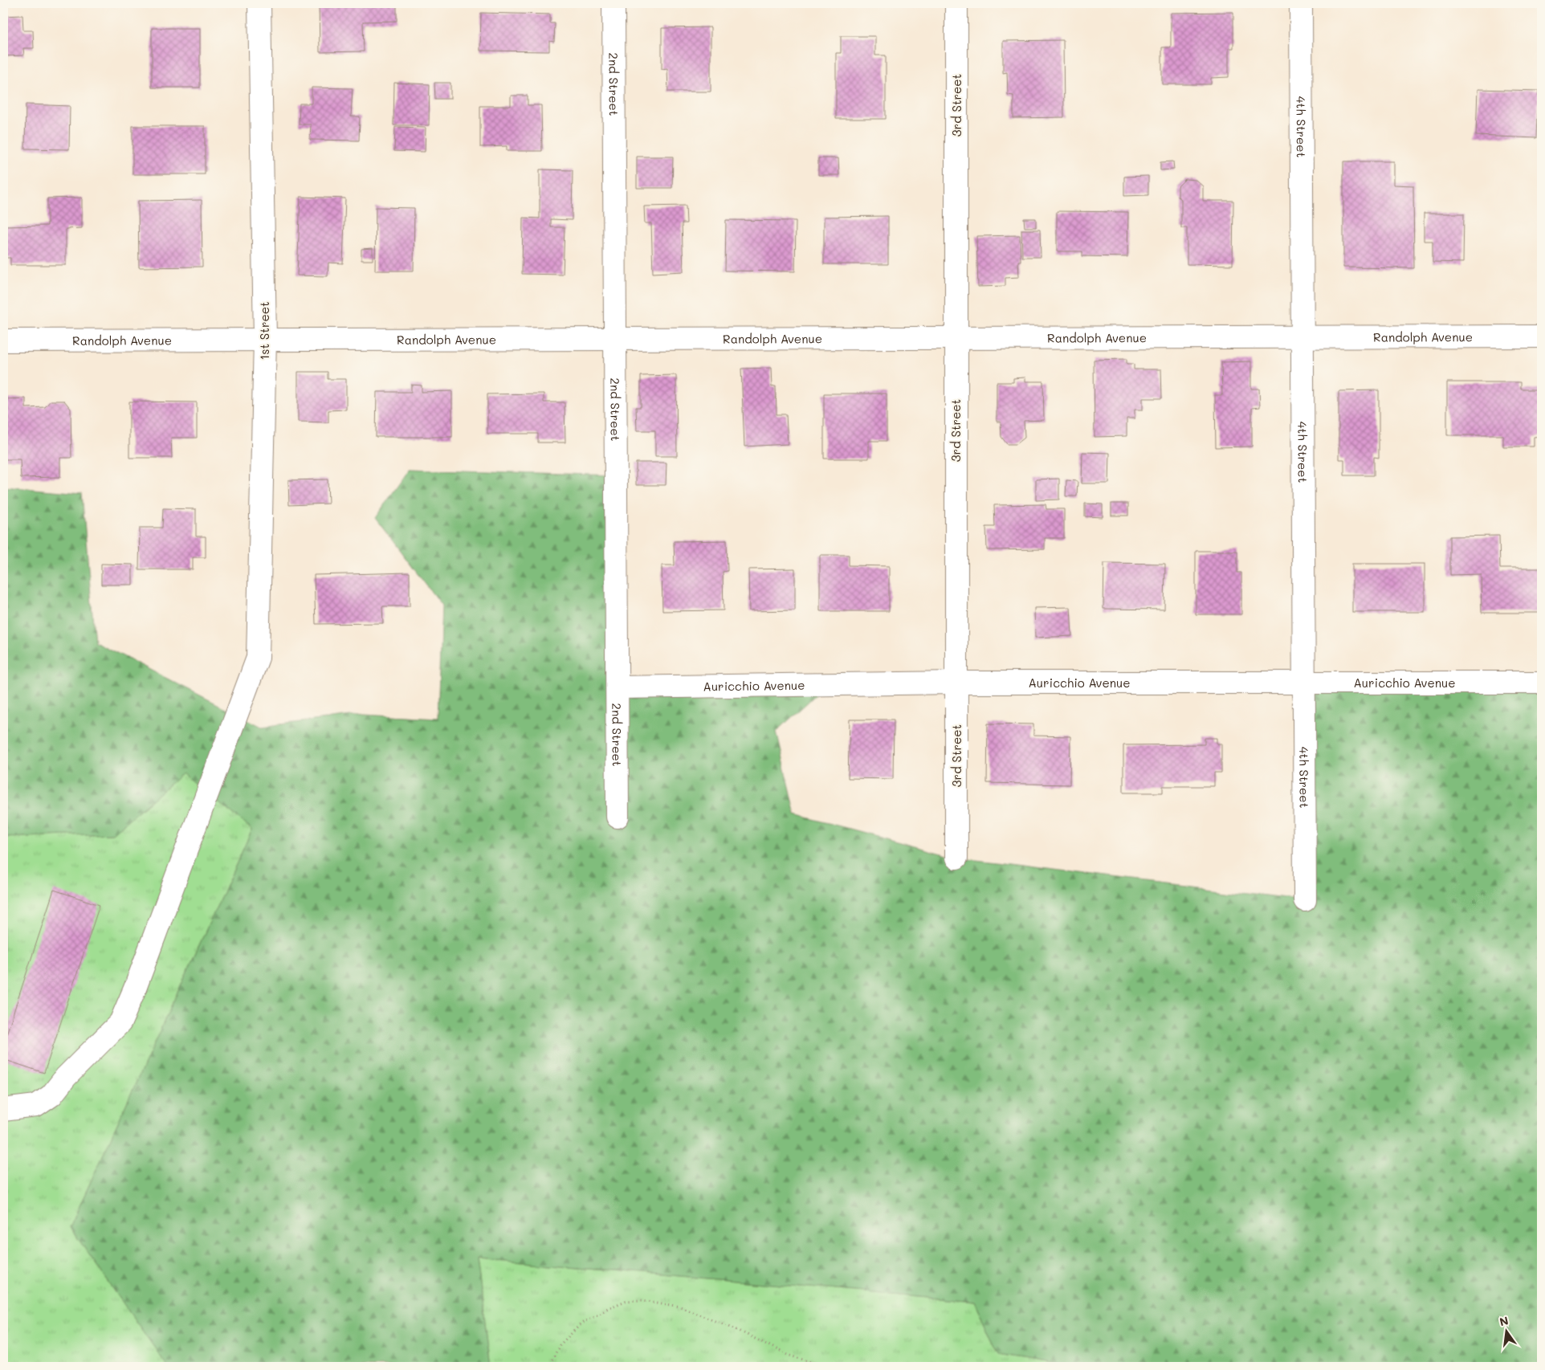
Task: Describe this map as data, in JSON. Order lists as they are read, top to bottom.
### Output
{
  "streets": {
    "street": [
      "2nd Street",
      "3rd Street",
      "4th Street",
      "1st Street",
      "Randolph Avenue",
      "Auricchio Avenue"
    ]
  },
  "crossings": [
    ["2nd Street", "Randolph Avenue"],
    ["2nd Street", "Auricchio Avenue"],
    ["3rd Street", "Randolph Avenue"],
    ["3rd Street", "Auricchio Avenue"],
    ["4th Street", "Randolph Avenue"],
    ["4th Street", "Auricchio Avenue"],
    ["1st Street", "Randolph Avenue"]
  ],
  "north": "top"
}
